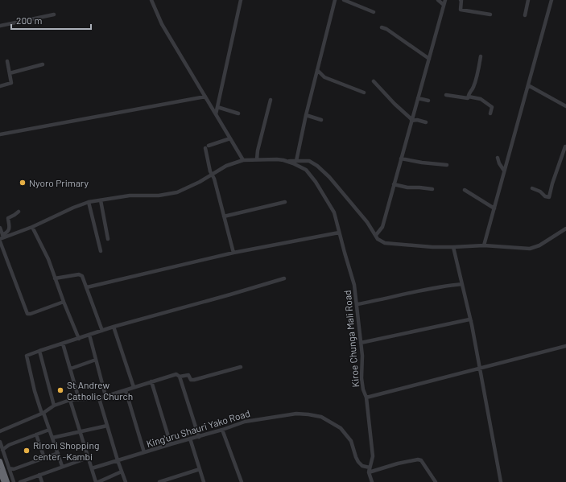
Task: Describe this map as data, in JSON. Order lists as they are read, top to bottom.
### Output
{
  "streets": {
    "street": ["Kiroe Chunga Mali Road", "King'uru Shauri Yako Road"]
  },
  "crossings": [
    ["Kiroe Chunga Mali Road", "King'uru Shauri Yako Road"]
  ],
  "places": ["Nyoro Primary", "St Andrew Catholic Church", "Rironi Shopping center -Kambi"],
  "scale_bar": "200 m"
}
